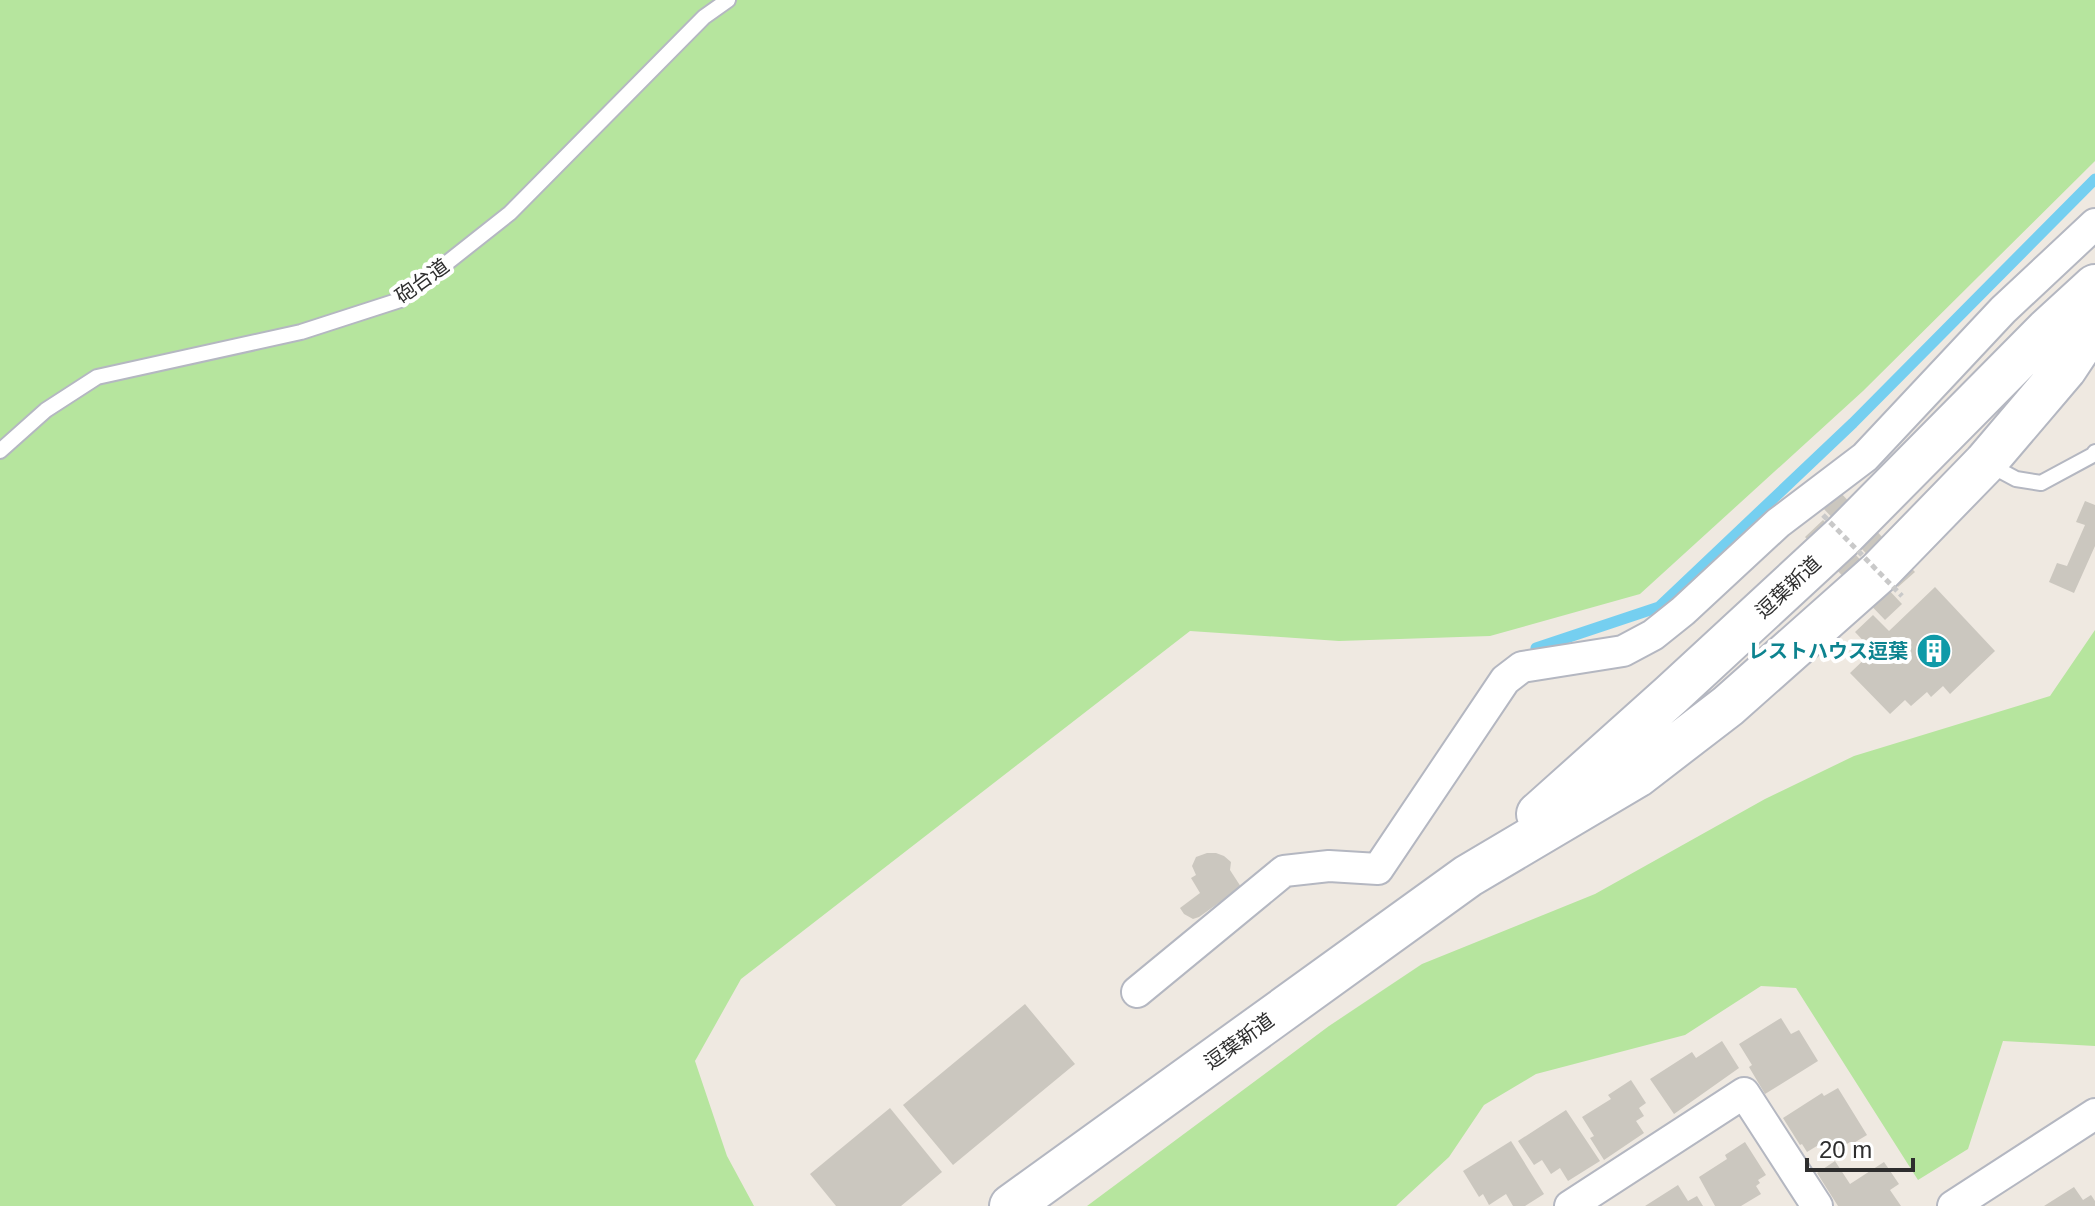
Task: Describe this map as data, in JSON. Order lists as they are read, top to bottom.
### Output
{
  "streets": {
    "street": ["逗葉新道"],
    "lane": ["砲台道"]
  },
  "places": {
    "building": ["レストハウス逗葉"]
  },
  "scale_bar": "20 m"
}
